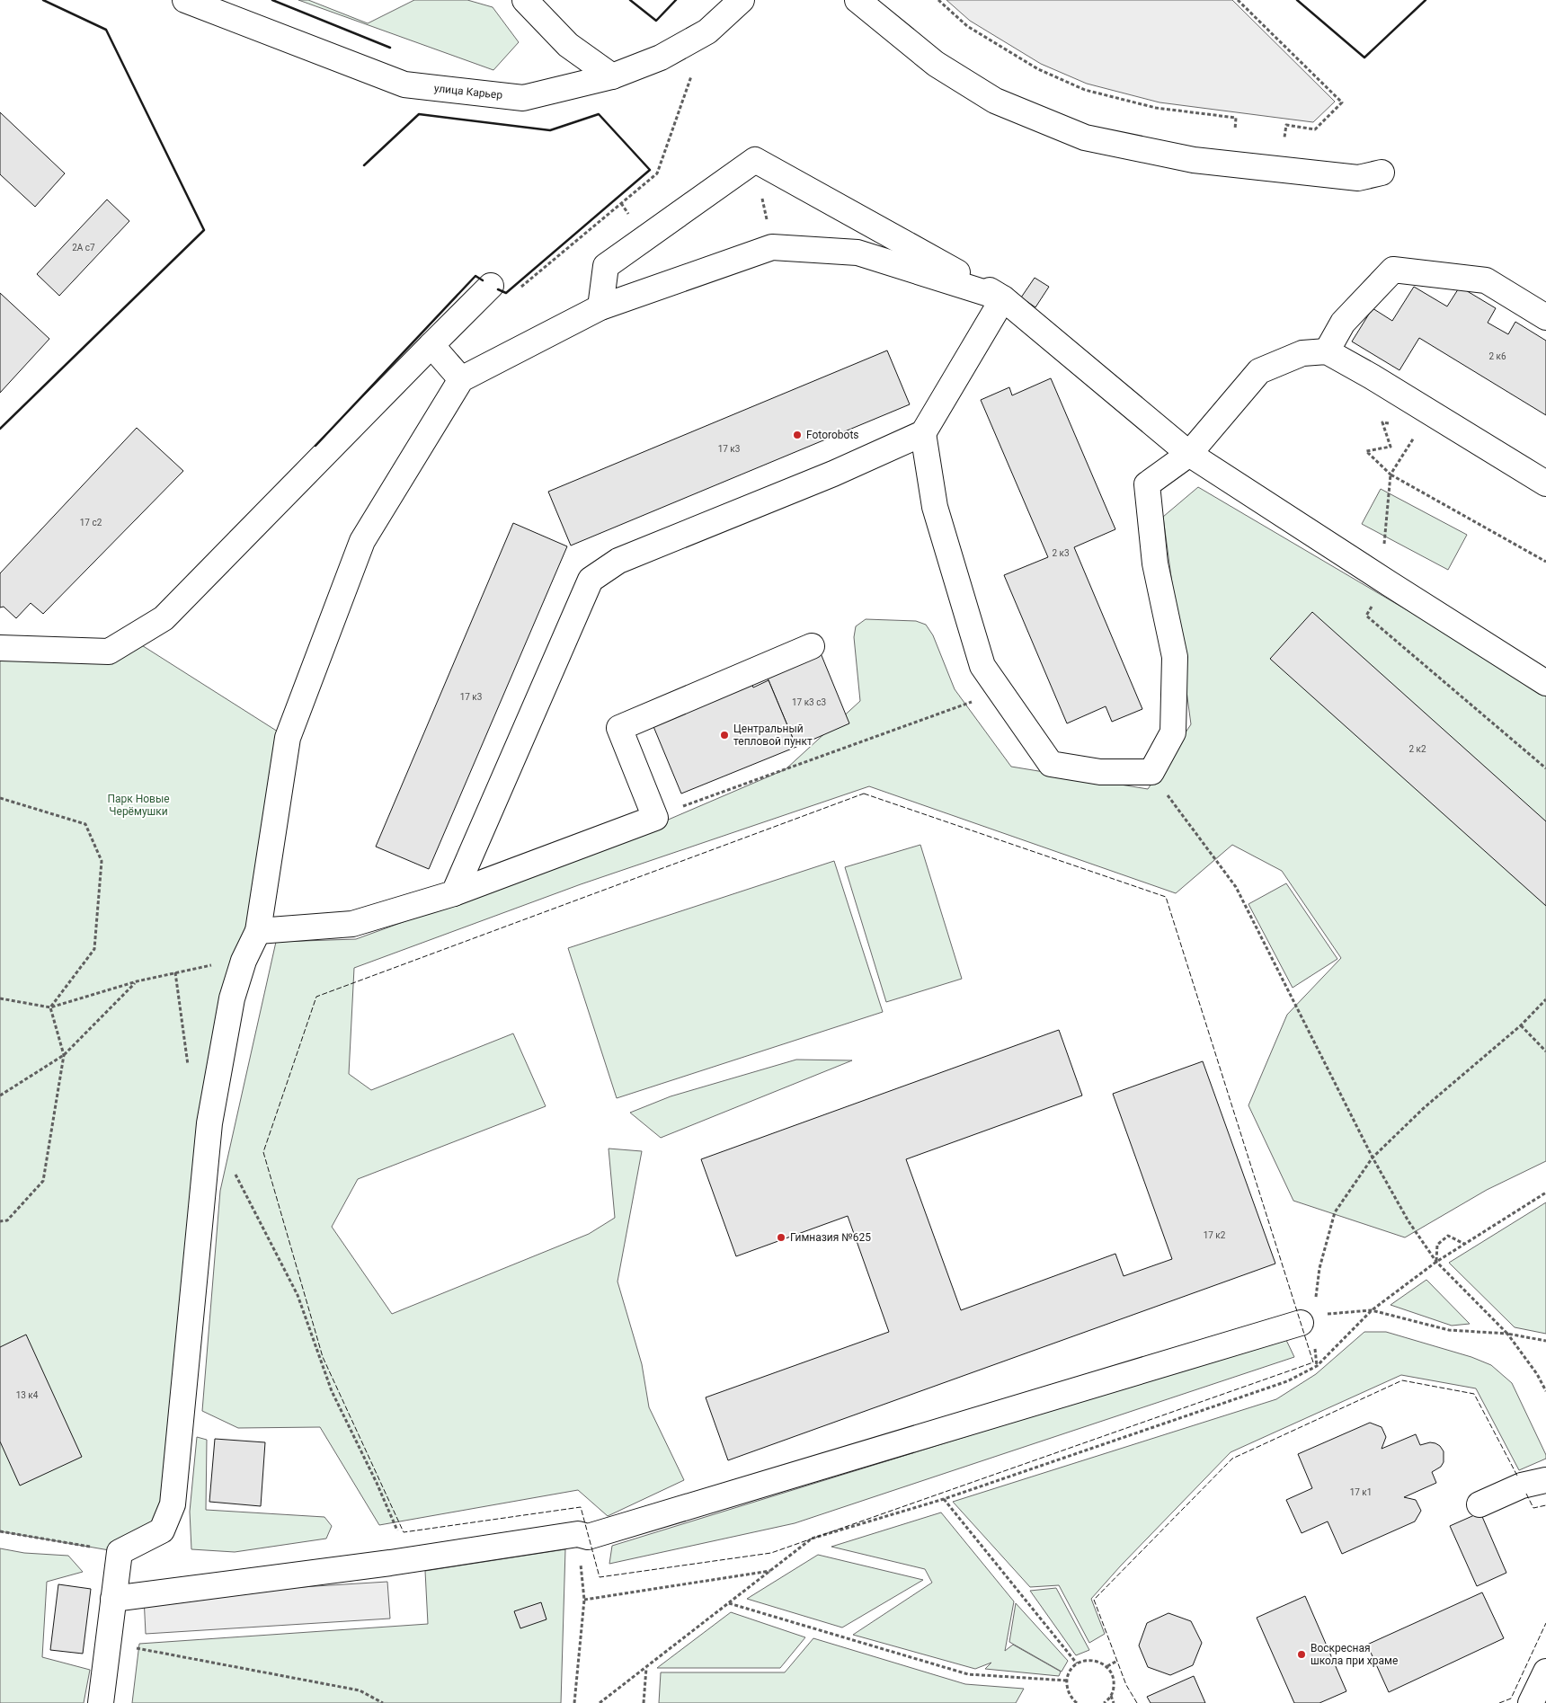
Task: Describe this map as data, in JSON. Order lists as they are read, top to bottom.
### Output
{
  "streets": {
    "street": ["улица Карьер"]
  },
  "parks": ["Парк Новые Черёмушки"],
  "places": [
    "Fotorobots",
    "Центральный тепловой пункт",
    "Гимназия №625",
    "Воскресная школа при храме"
  ],
  "house_numbers": [
    "2А с7",
    "2 к6",
    "17 к3",
    "17 с2",
    "2 к3",
    "17 к3",
    "17 к3 с3",
    "2 к2",
    "17 к2",
    "13 к4",
    "17 к1"
  ]
}
